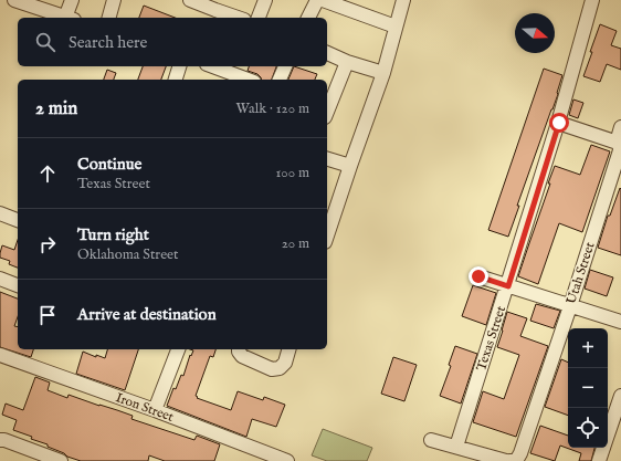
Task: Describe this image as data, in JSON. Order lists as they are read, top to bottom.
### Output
{
  "streets": {
    "street": ["Utah Street", "Texas Street", "Iron Street"]
  },
  "crossings": [
    ["Utah Street", "Texas Street"]
  ],
  "north": "right",
  "page": {
    "search": "Search here",
    "heading": ["2 min", "Walk · 120 m"],
    "list": [
      ["Continue", "Texas Street", "100 m"],
      ["Turn right", "Oklahoma Street", "20 m"],
      "Arrive at destination"
    ],
    "map_buttons": ["+", "−"]
  }
}
